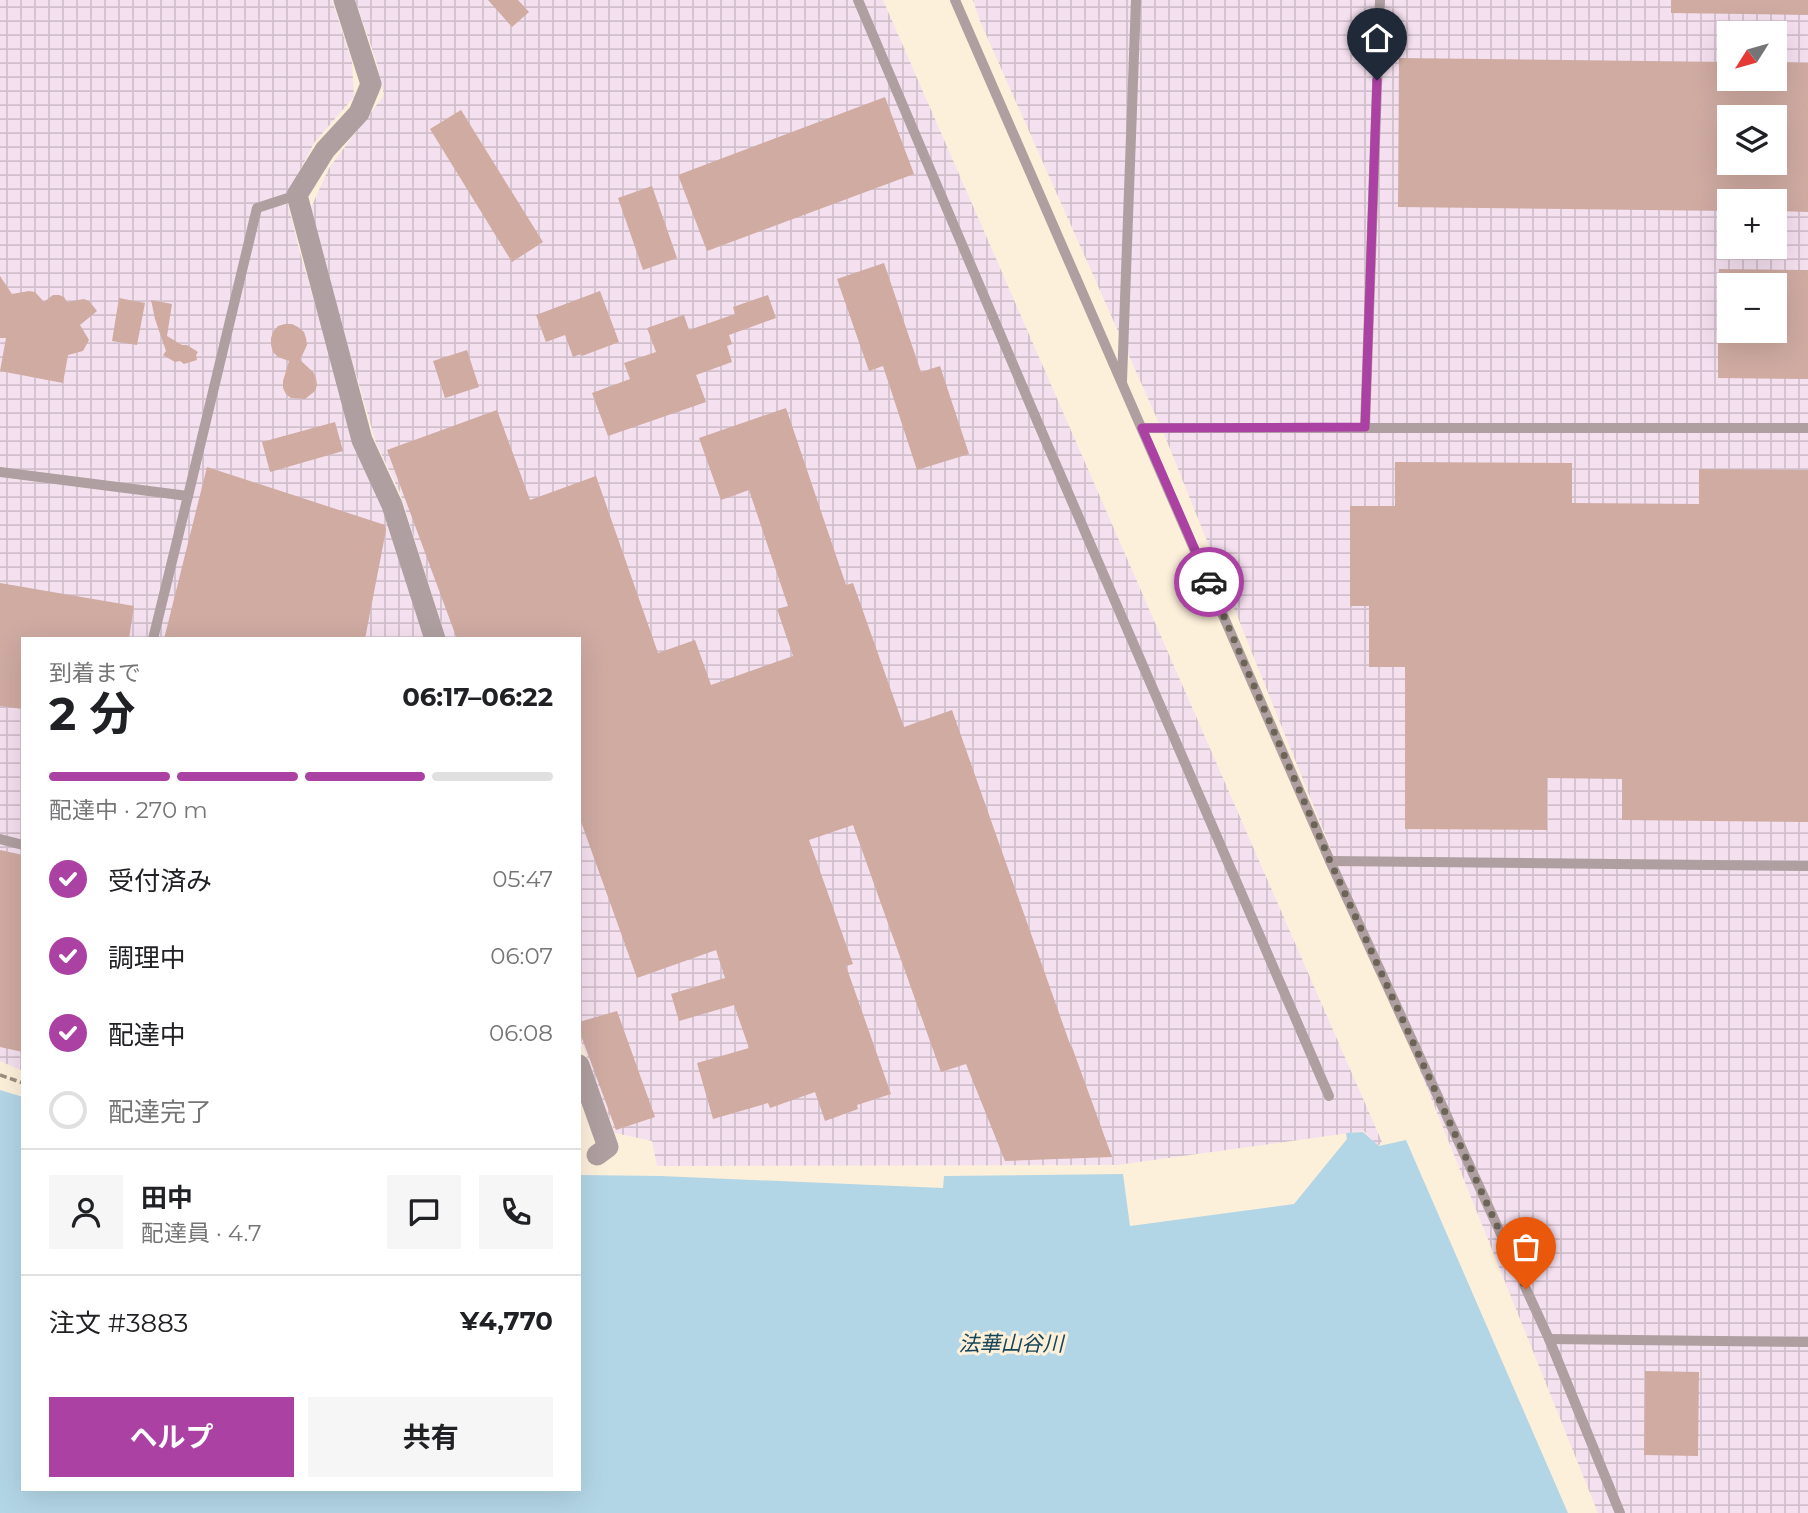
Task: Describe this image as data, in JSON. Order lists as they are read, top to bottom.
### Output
{
  "water": ["法華山谷川"],
  "north": "bottom left",
  "page": {
    "map_buttons": ["+", "−"],
    "heading": ["2 分", "到着まで", "06:17–06:22"],
    "panel": [
      "田中",
      "配達員 · 4.7",
      "注文 #3883",
      "¥4,770"
    ],
    "bar": "配達中 · 270 m",
    "list": [
      ["受付済み", "05:47"],
      ["調理中", "06:07"],
      ["配達中", "06:08"],
      "配達完了"
    ],
    "buttons": ["ヘルプ", "共有"]
  }
}
